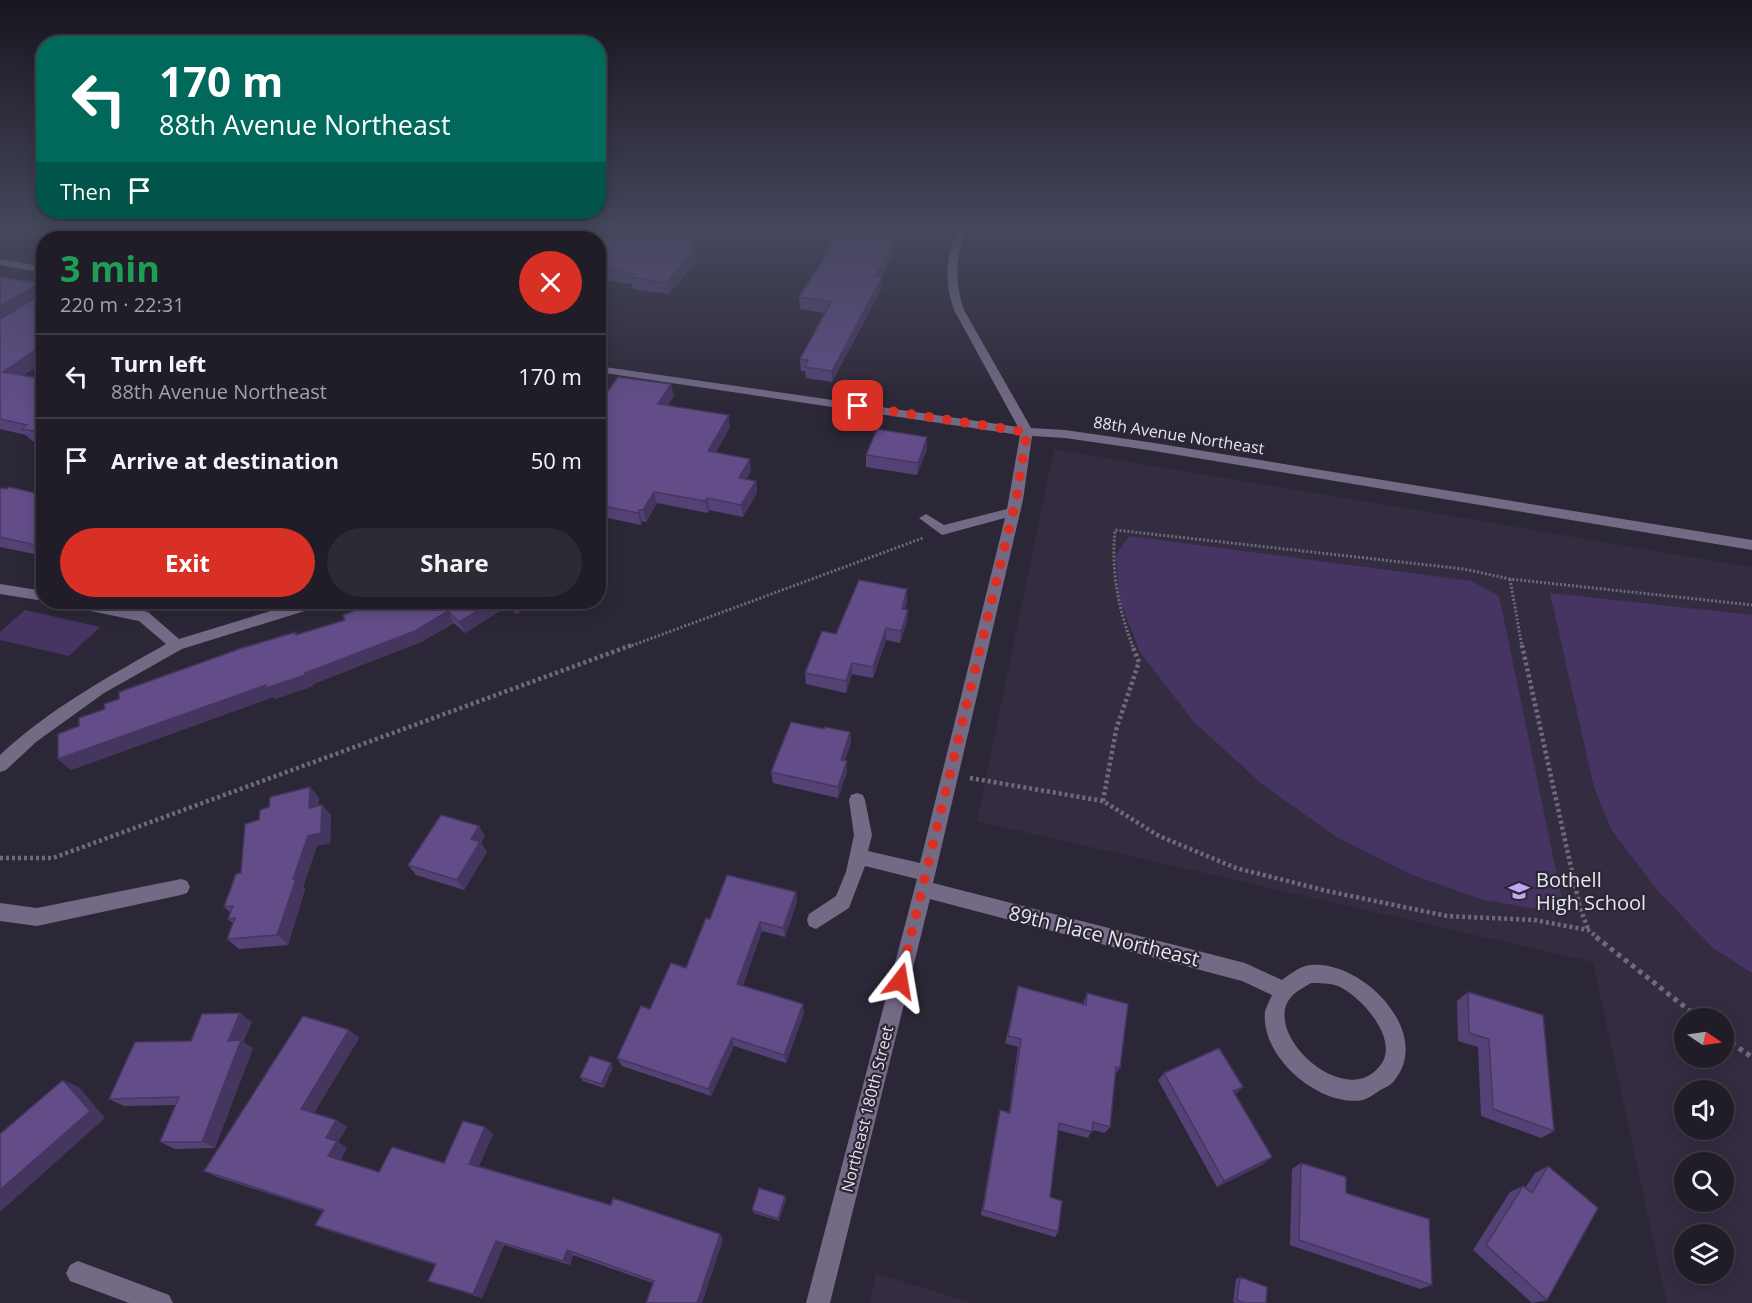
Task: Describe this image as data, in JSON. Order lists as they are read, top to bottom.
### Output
{
  "streets": {
    "street": ["88th Avenue Northeast", "89th Place Northeast", "Northeast 180th Street"]
  },
  "crossings": [
    ["88th Avenue Northeast", "Northeast 180th Street"],
    ["89th Place Northeast", "Northeast 180th Street"]
  ],
  "places": {
    "school or university": ["Bothell High School"]
  },
  "north": "right",
  "page": {
    "turn": ["170 m", "88th Avenue Northeast"],
    "then": "Then",
    "heading": ["3 min", "220 m · 22:31"],
    "list": [
      {
        "name": "Turn left",
        "note": "88th Avenue Northeast",
        "value": "170 m"
      },
      {
        "name": "Arrive at destination",
        "value": "50 m"
      }
    ],
    "buttons": ["Exit", "Share"]
  }
}
